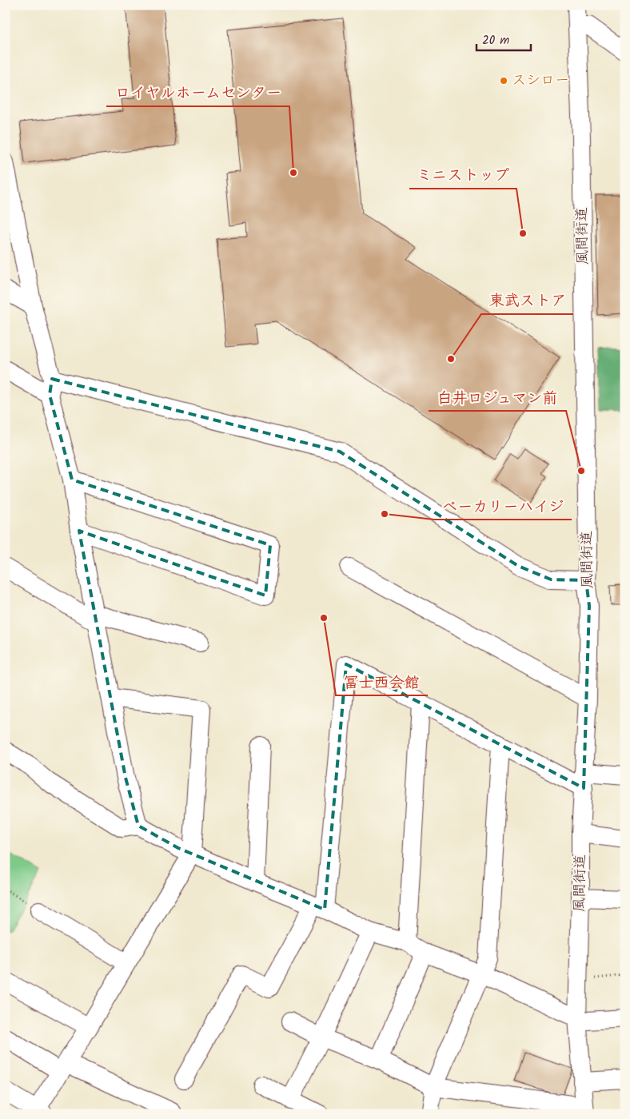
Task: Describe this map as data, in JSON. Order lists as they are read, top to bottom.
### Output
{
  "streets": {
    "street": ["風間街道"]
  },
  "places": [
    "スシロー",
    "ロイヤルホームセンター",
    "ミニストップ",
    "東武ストア",
    "白井ロジュマン前",
    "ベーカリーハイジ",
    "冨士西会館"
  ],
  "scale_bar": "20 m"
}
